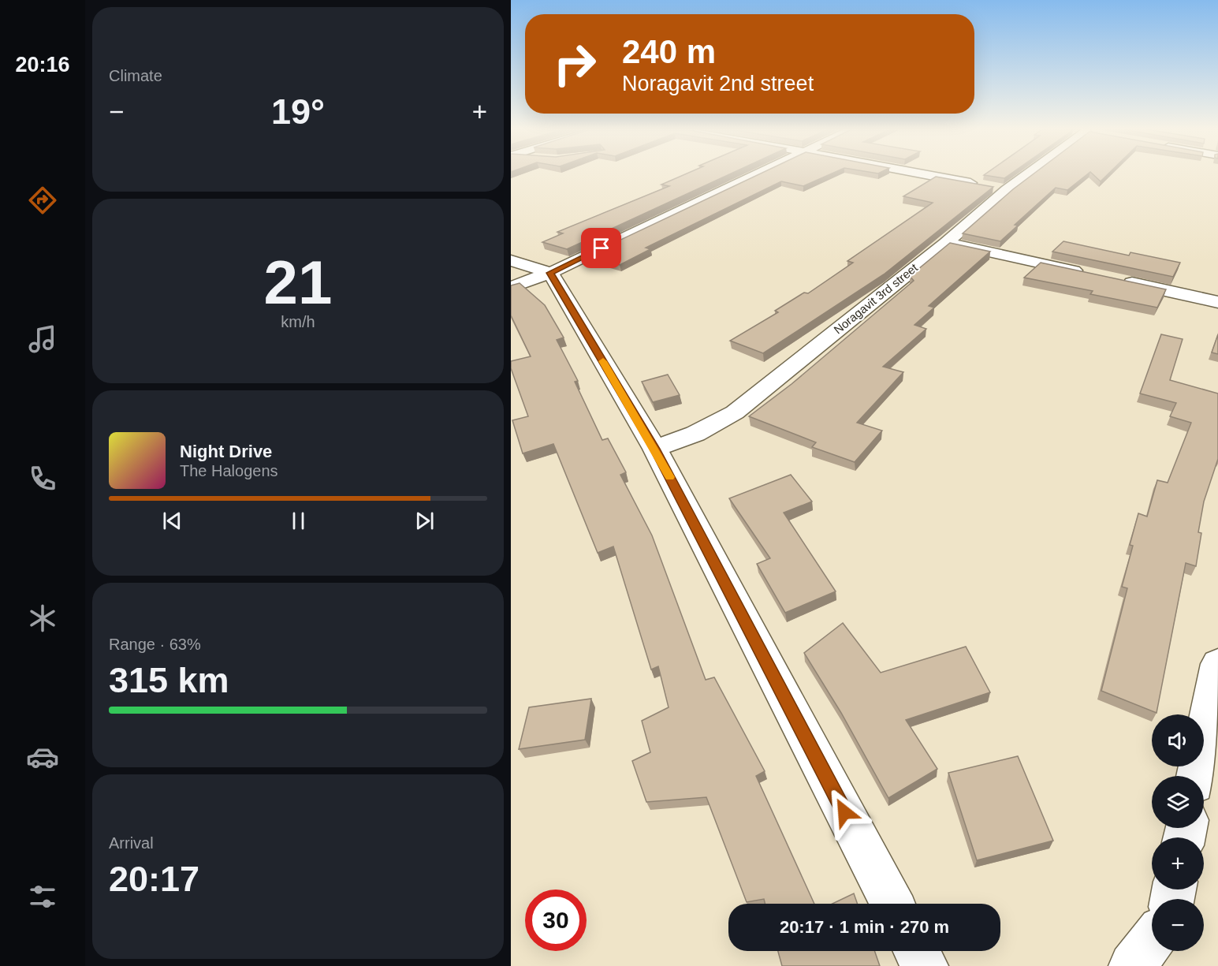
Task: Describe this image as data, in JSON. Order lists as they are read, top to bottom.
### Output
{
  "streets": {
    "street": ["Noragavit 3rd street"]
  },
  "page": {
    "tabs": "20:16",
    "tile": [
      "Climate",
      ["21", "km/h"],
      ["Range · 63%", "315 km"],
      ["Arrival", "20:17"]
    ],
    "turn": ["240 m", "Noragavit 2nd street"],
    "heat": ["−", "19°", "+"],
    "song": ["Night Drive", "The Halogens"],
    "map_buttons": ["+", "−"],
    "limit": "30",
    "trip": "20:17 · 1 min · 270 m"
  }
}
